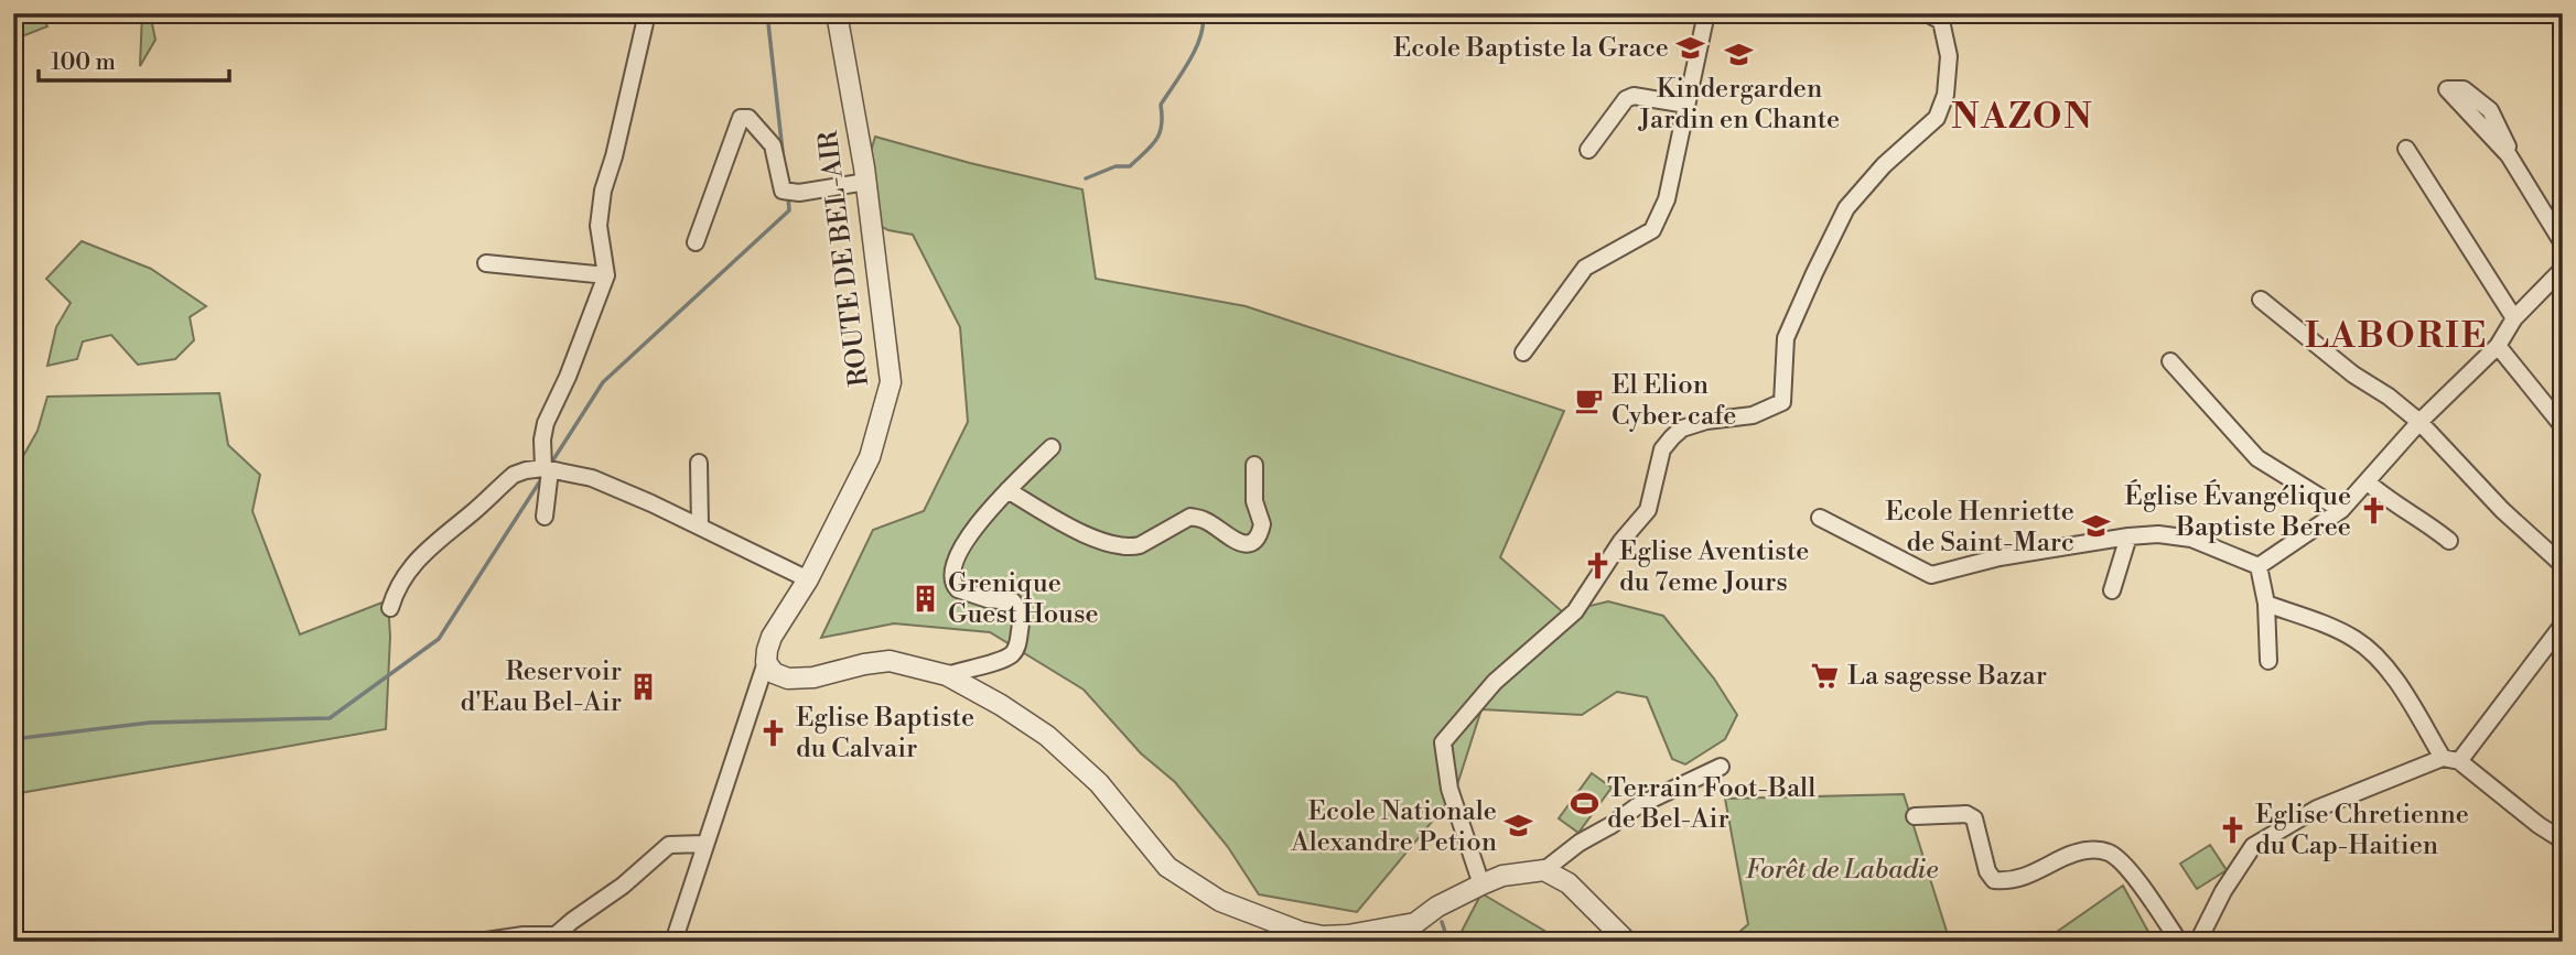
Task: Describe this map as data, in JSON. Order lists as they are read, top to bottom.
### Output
{
  "streets": {
    "street": ["ROUTE DE BEL-AIR"]
  },
  "districts": ["NAZON", "LABORIE"],
  "parks": ["Forêt de Labadie"],
  "places": {
    "school or university": [
      "Ecole Baptiste la Grace",
      "Kindergarden Jardin en Chante",
      "Ecole Henriette de Saint-Marc",
      "Ecole Nationale Alexandre Petion"
    ],
    "cafe": ["El Elion Cyber cafe"],
    "church": [
      "Église Évangélique Baptiste Beree",
      "Eglise Aventiste du 7eme Jours",
      "Eglise Baptiste du Calvair",
      "Eglise Chretienne du Cap-Haitien"
    ],
    "building": ["Grenique Guest House", "Reservoir d'Eau Bel-Air"],
    "supermarket": ["La sagesse Bazar"],
    "sports": ["Terrain Foot-Ball de Bel-Air"]
  },
  "scale_bar": "100 m"
}
